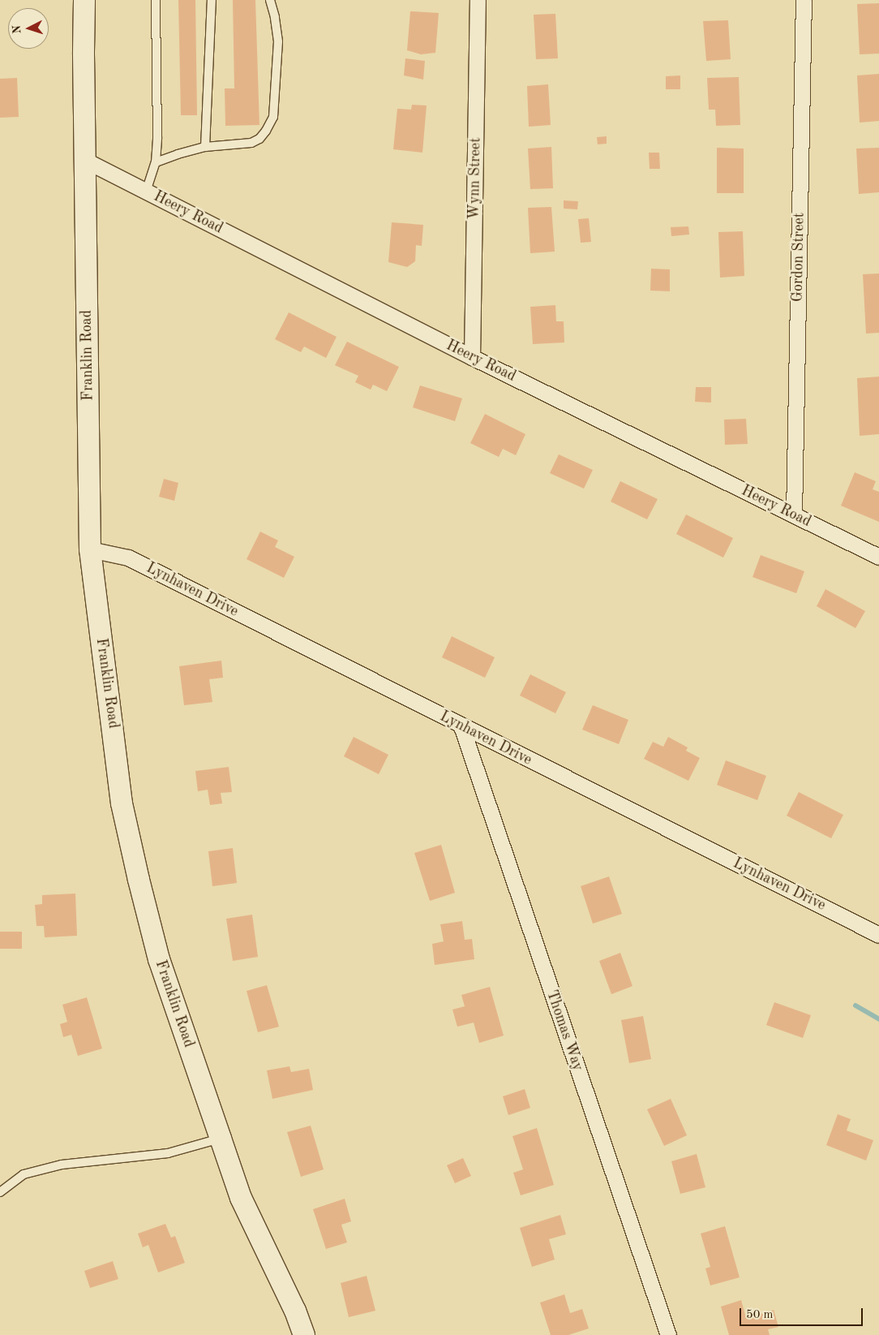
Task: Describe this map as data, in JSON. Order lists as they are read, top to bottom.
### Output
{
  "streets": {
    "main road": ["Franklin Road"],
    "street": [
      "Wynn Street",
      "Heery Road",
      "Gordon Street",
      "Lynhaven Drive",
      "Thomas Way"
    ]
  },
  "crossings": [
    ["Wynn Street", "Heery Road"],
    ["Heery Road", "Gordon Street"],
    ["Heery Road", "Franklin Road"],
    ["Franklin Road", "Lynhaven Drive"],
    ["Lynhaven Drive", "Thomas Way"]
  ],
  "scale_bar": "50 m",
  "north": "left"
}
